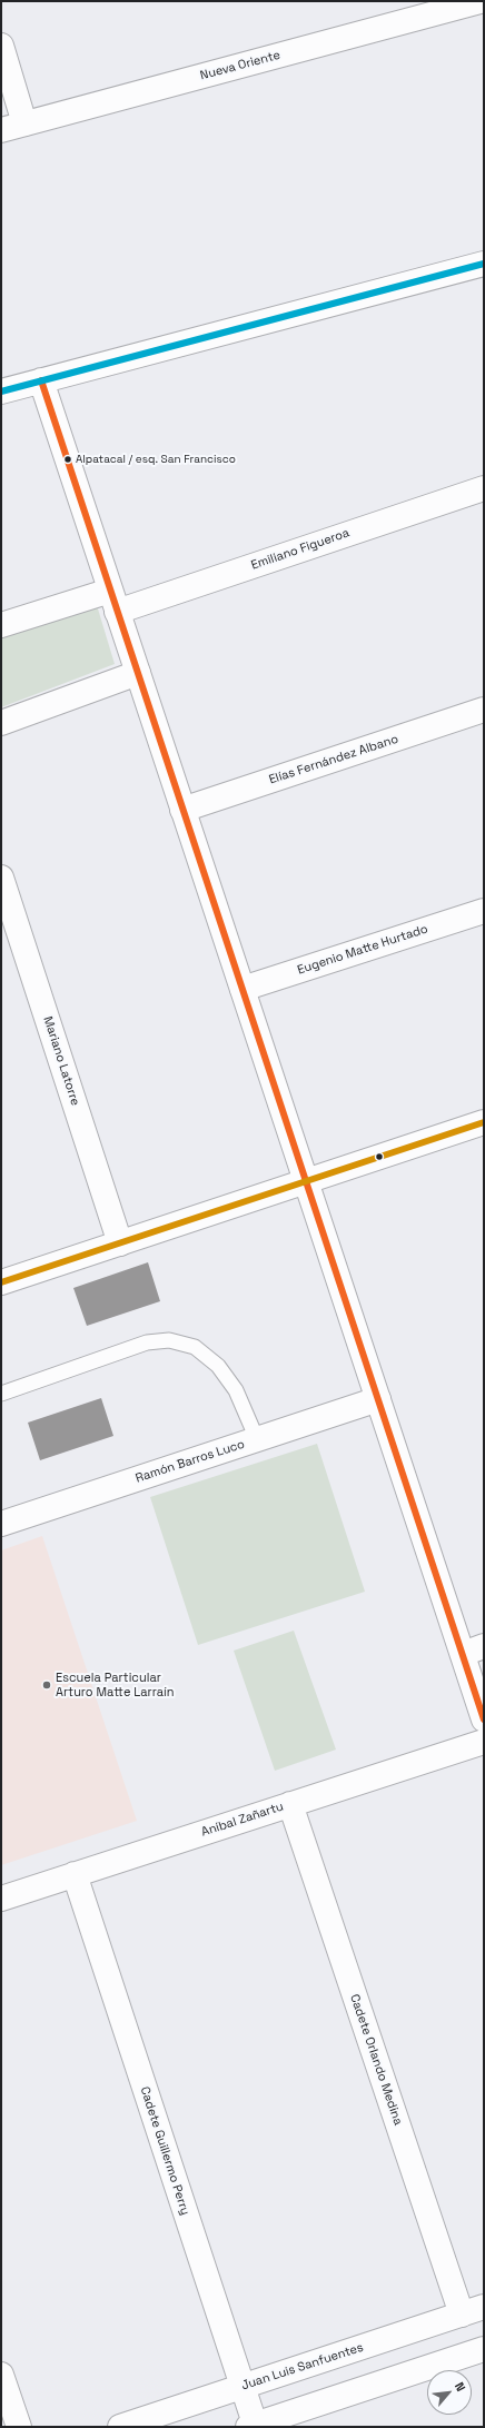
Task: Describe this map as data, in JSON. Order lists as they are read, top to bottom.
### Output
{
  "streets": {
    "street": [
      "Nueva Oriente",
      "Emiliano Figueroa",
      "Elías Fernández Albano",
      "Eugenio Matte Hurtado",
      "Mariano Latorre",
      "Ramón Barros Luco",
      "Aníbal Zañartu",
      "Cadete Orlando Medina",
      "Cadete Guillermo Perry",
      "Juan Luis Sanfuentes"
    ]
  },
  "crossings": [
    ["Aníbal Zañartu", "Cadete Orlando Medina"],
    ["Aníbal Zañartu", "Cadete Guillermo Perry"],
    ["Cadete Orlando Medina", "Juan Luis Sanfuentes"],
    ["Cadete Guillermo Perry", "Juan Luis Sanfuentes"]
  ],
  "places": ["Alpatacal / esq. San Francisco", "Escuela Particular Arturo Matte Larraín"],
  "north": "top right"
}
